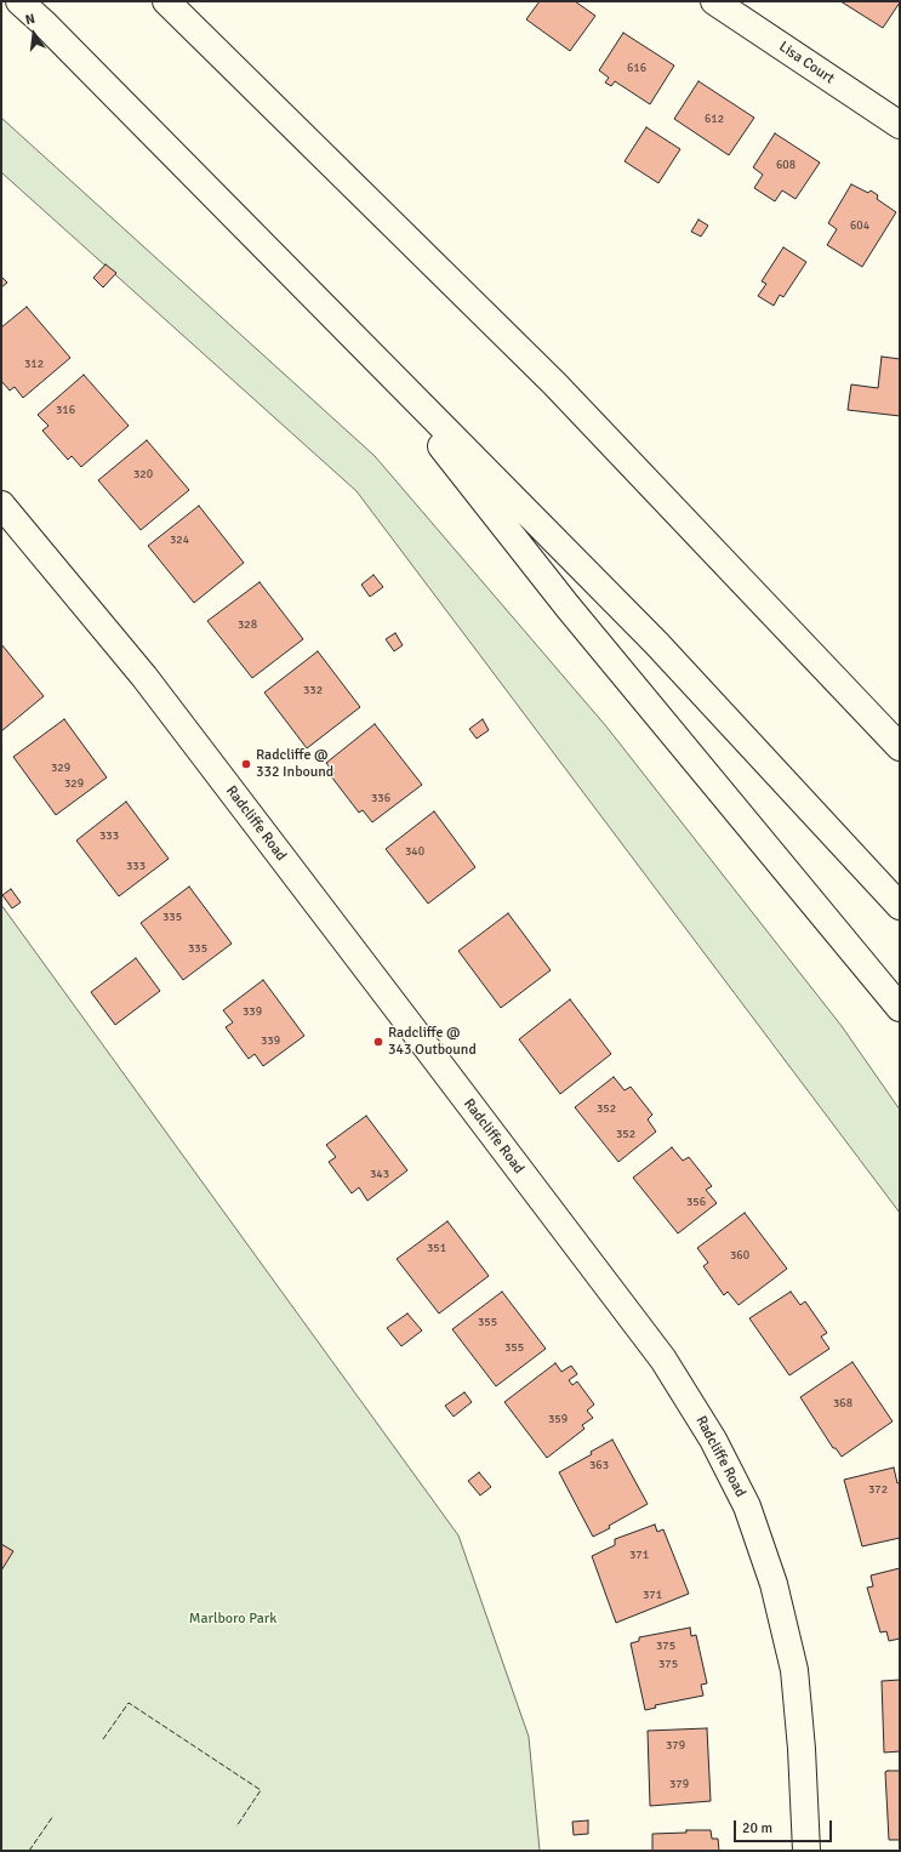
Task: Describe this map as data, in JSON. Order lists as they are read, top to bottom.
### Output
{
  "streets": {
    "main road": ["Lisa Court", "Radcliffe Road"]
  },
  "parks": ["Marlboro Park"],
  "places": ["Radcliffe @ 332 Inbound", "Radcliffe @ 343 Outbound"],
  "house_numbers": [
    "616",
    "612",
    "608",
    "604",
    "312",
    "316",
    "320",
    "324",
    "328",
    "332",
    "329",
    "329",
    "336",
    "333",
    "340",
    "333",
    "335",
    "335",
    "339",
    "339",
    "352",
    "352",
    "343",
    "356",
    "351",
    "360",
    "355",
    "355",
    "368",
    "359",
    "363",
    "372",
    "371",
    "371",
    "375",
    "375",
    "379",
    "379"
  ],
  "scale_bar": "20 m",
  "north": "top"
}
